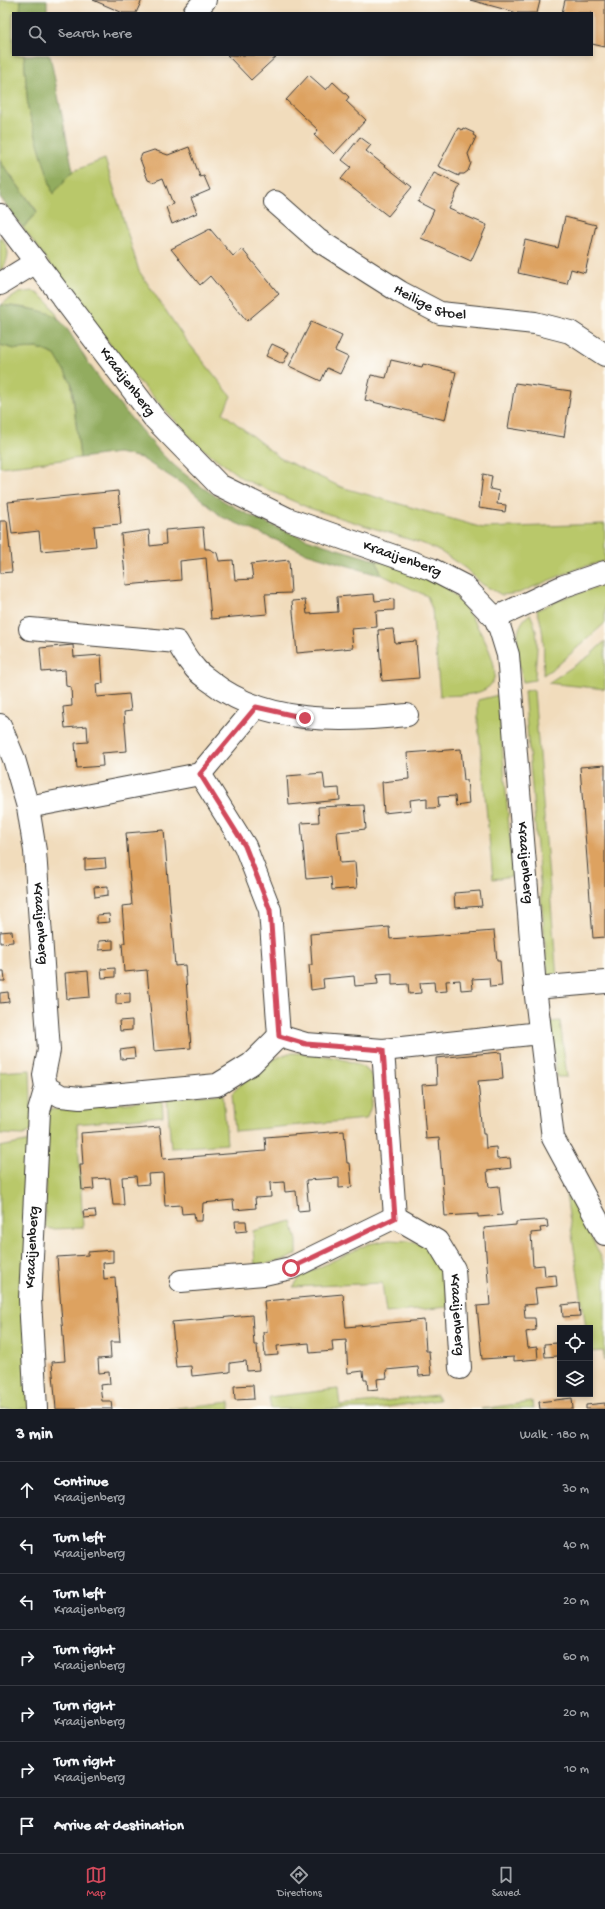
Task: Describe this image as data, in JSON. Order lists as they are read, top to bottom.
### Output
{
  "streets": {
    "street": ["Heilige Stoel", "Kraaijenberg"]
  },
  "page": {
    "search": "Search here",
    "heading": ["3 min", "Walk · 180 m"],
    "list": [
      ["Continue", "Kraaijenberg", "30 m"],
      ["Turn left", "Kraaijenberg", "40 m"],
      ["Turn left", "Kraaijenberg", "20 m"],
      ["Turn right", "Kraaijenberg", "60 m"],
      ["Turn right", "Kraaijenberg", "20 m"],
      ["Turn right", "Kraaijenberg", "10 m"],
      "Arrive at destination"
    ],
    "nav": ["Map", "Directions", "Saved"]
  }
}
